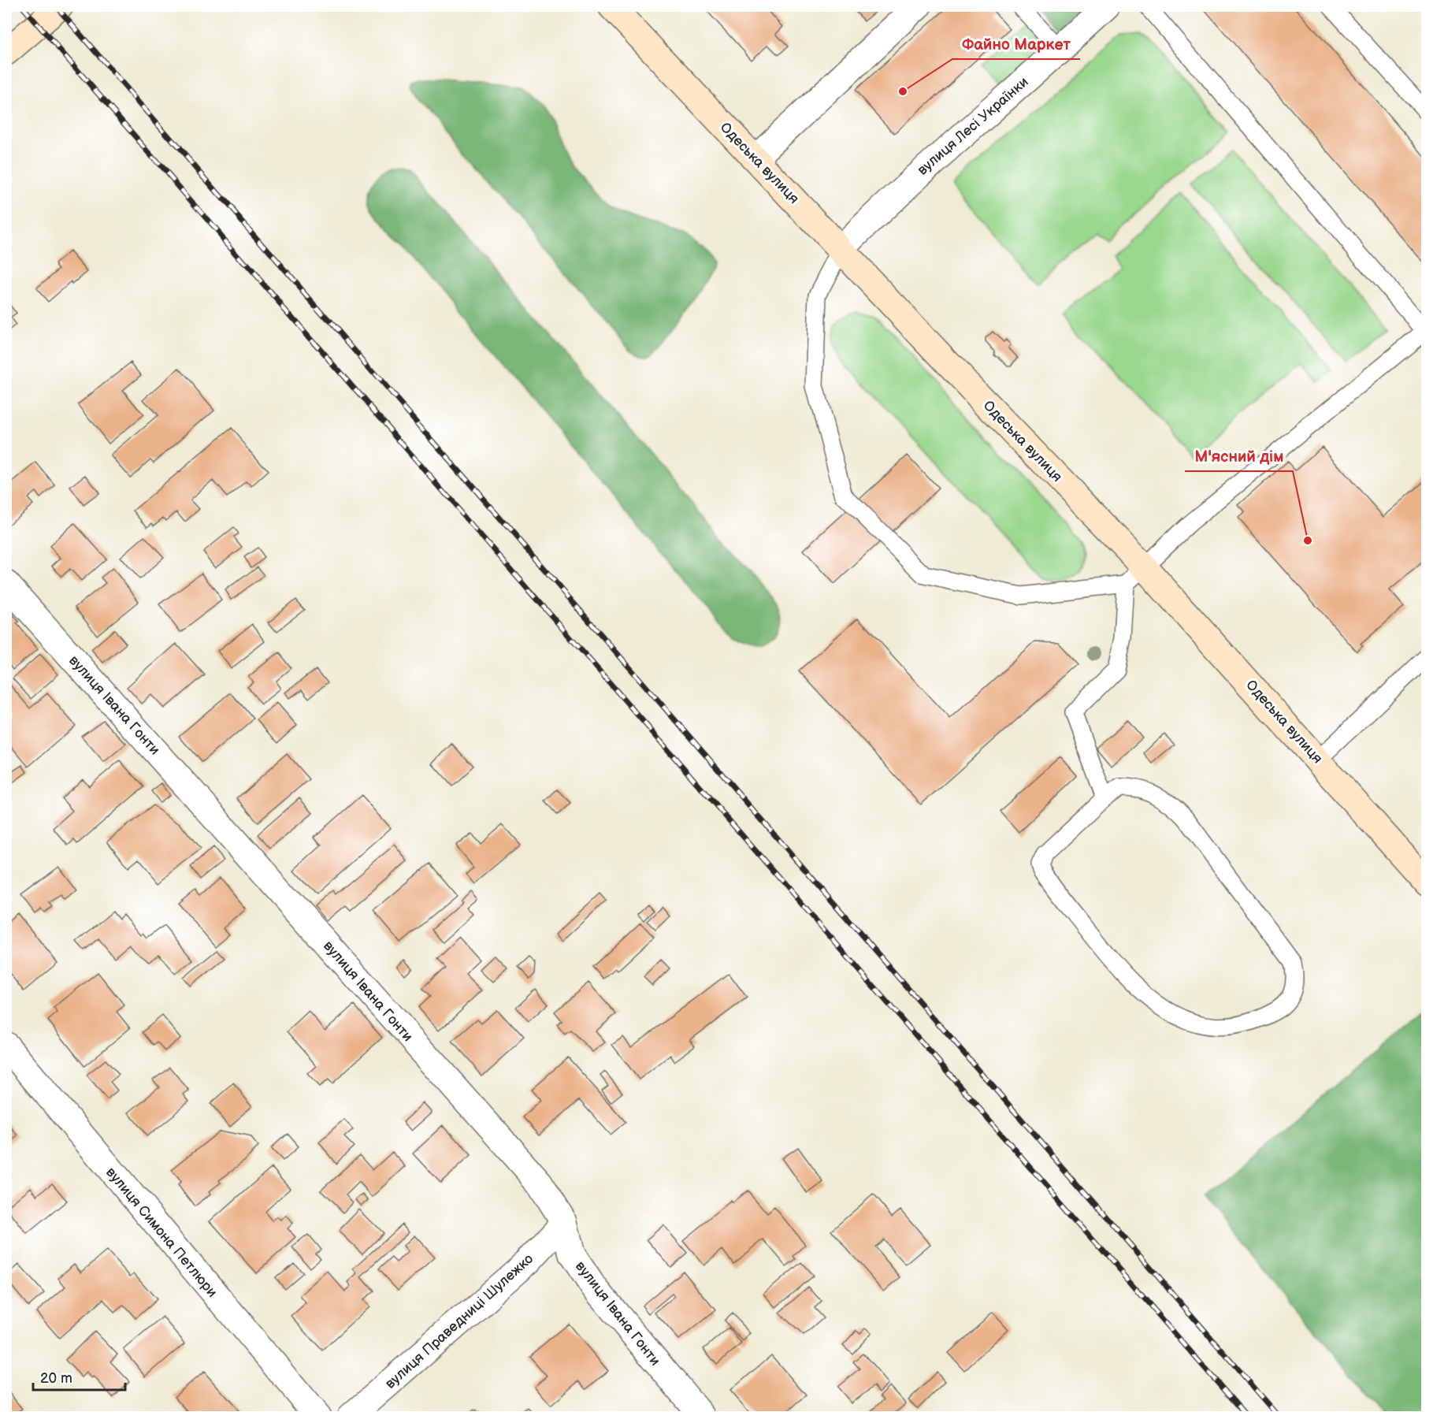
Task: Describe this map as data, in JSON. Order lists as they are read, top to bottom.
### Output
{
  "streets": {
    "main road": ["Одеська вулиця"],
    "street": [
      "вулиця Лесі Українки",
      "вулиця Івана Гонти",
      "вулиця Симона Петлюри",
      "вулиця Праведниці Шулежко"
    ]
  },
  "crossings": [
    ["вулиця Лесі Українки", "Одеська вулиця"],
    ["вулиця Івана Гонти", "вулиця Праведниці Шулежко"]
  ],
  "places": ["Файно Маркет", "М'ясний дім"],
  "scale_bar": "20 m"
}
